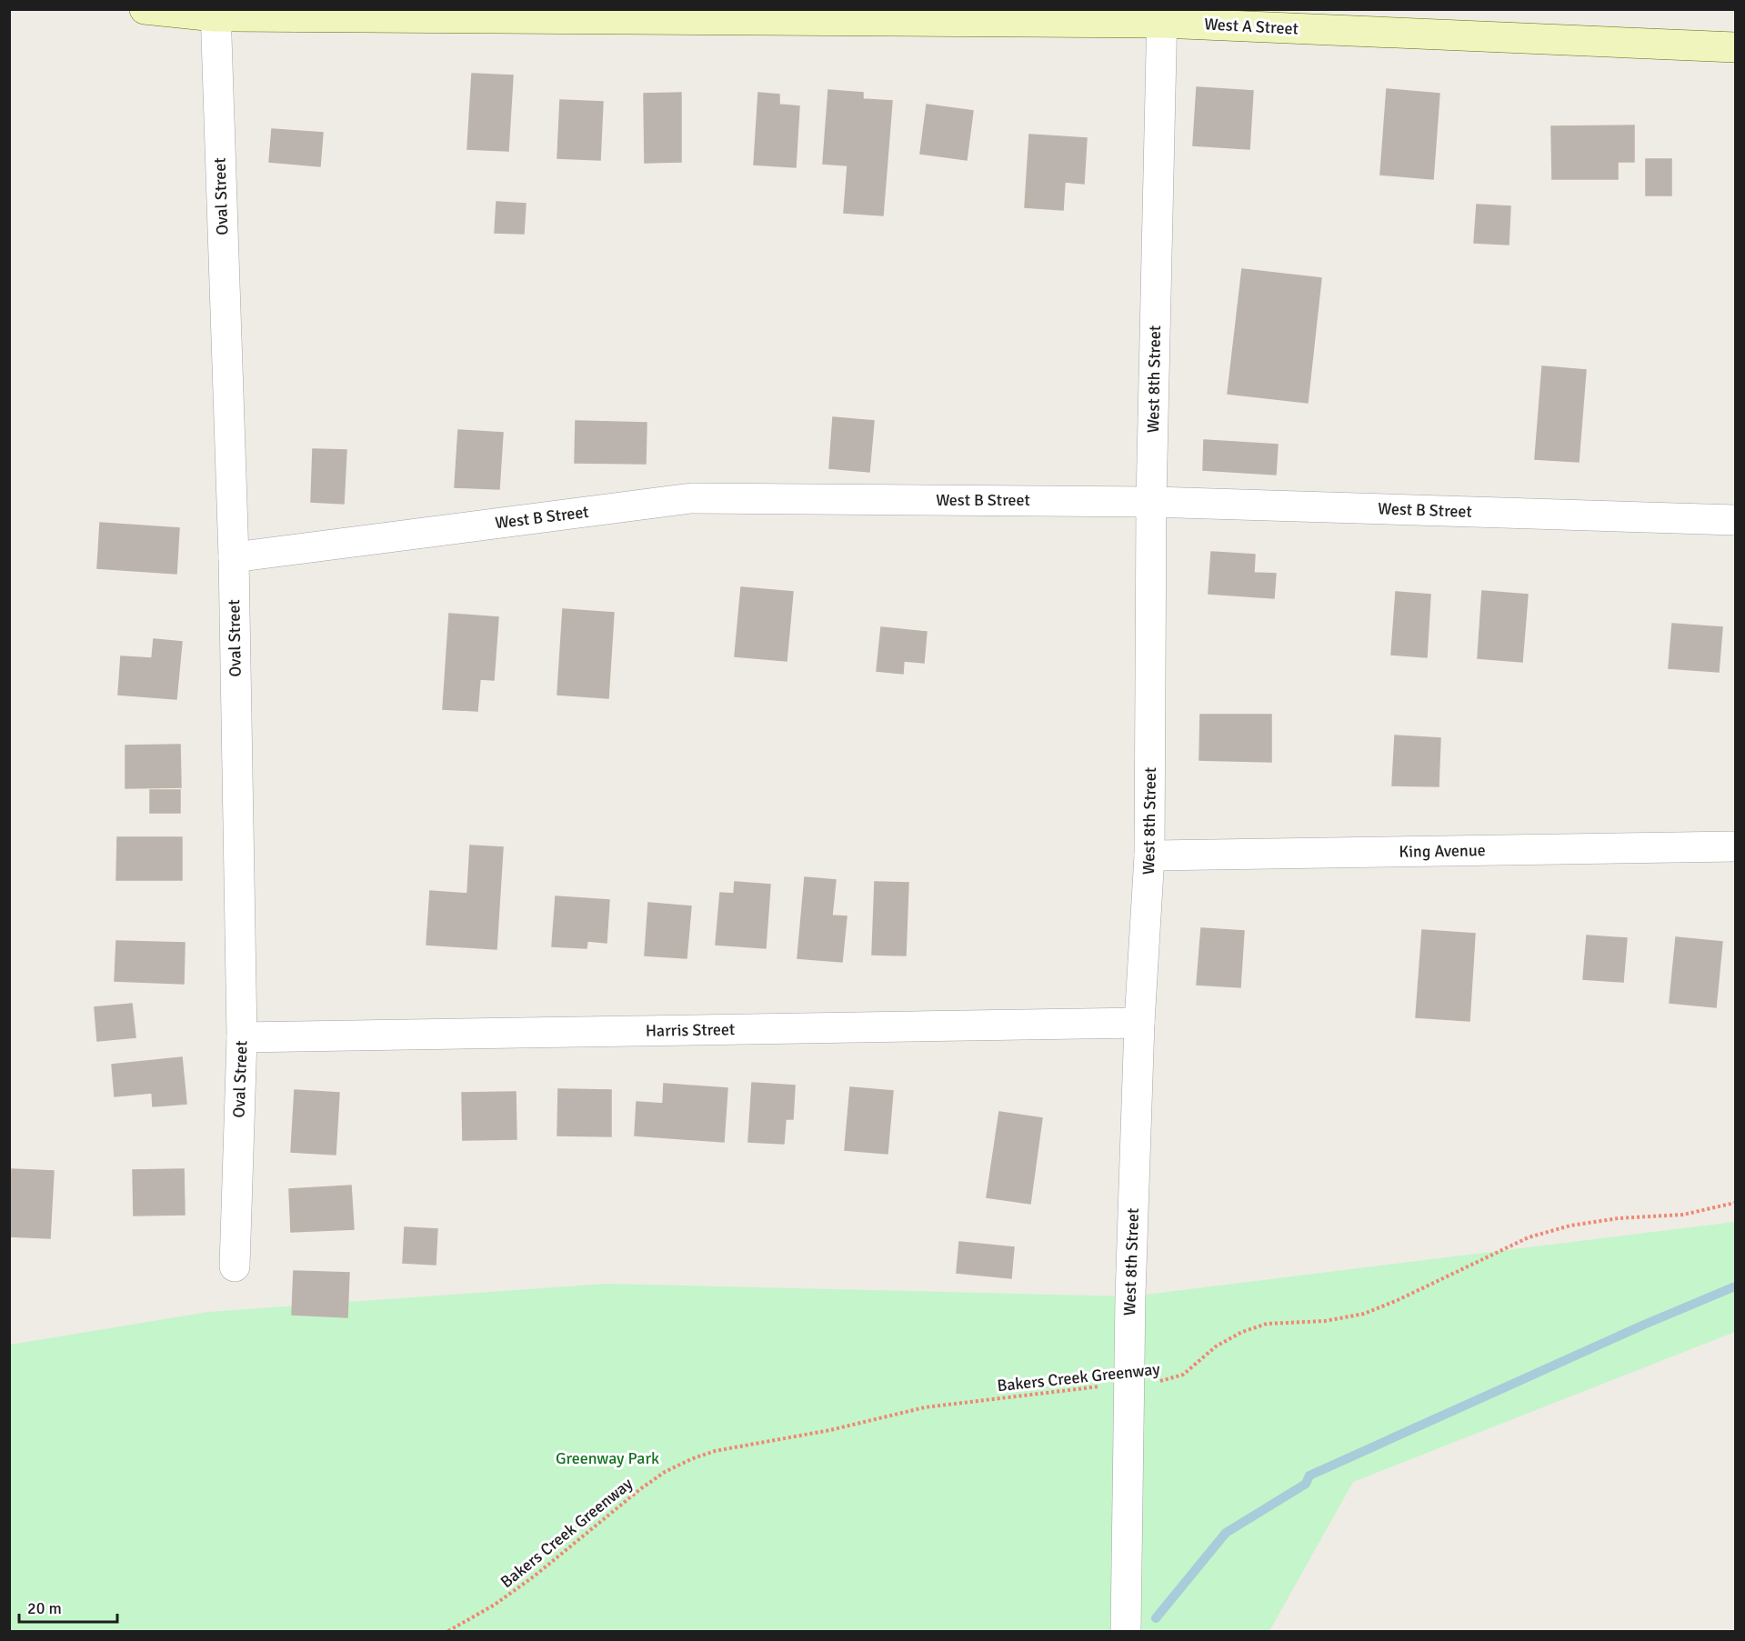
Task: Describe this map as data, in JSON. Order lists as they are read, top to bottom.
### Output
{
  "streets": {
    "street": [
      "West A Street",
      "Oval Street",
      "West 8th Street",
      "West B Street",
      "King Avenue",
      "Harris Street"
    ],
    "path": ["Bakers Creek Greenway"]
  },
  "crossings": [
    ["West A Street", "Oval Street"],
    ["West A Street", "West 8th Street"],
    ["Oval Street", "West B Street"],
    ["Oval Street", "Harris Street"],
    ["West 8th Street", "West B Street"],
    ["West 8th Street", "King Avenue"],
    ["West 8th Street", "Harris Street"],
    ["West 8th Street", "Bakers Creek Greenway"]
  ],
  "parks": ["Greenway Park"],
  "scale_bar": "20 m"
}
